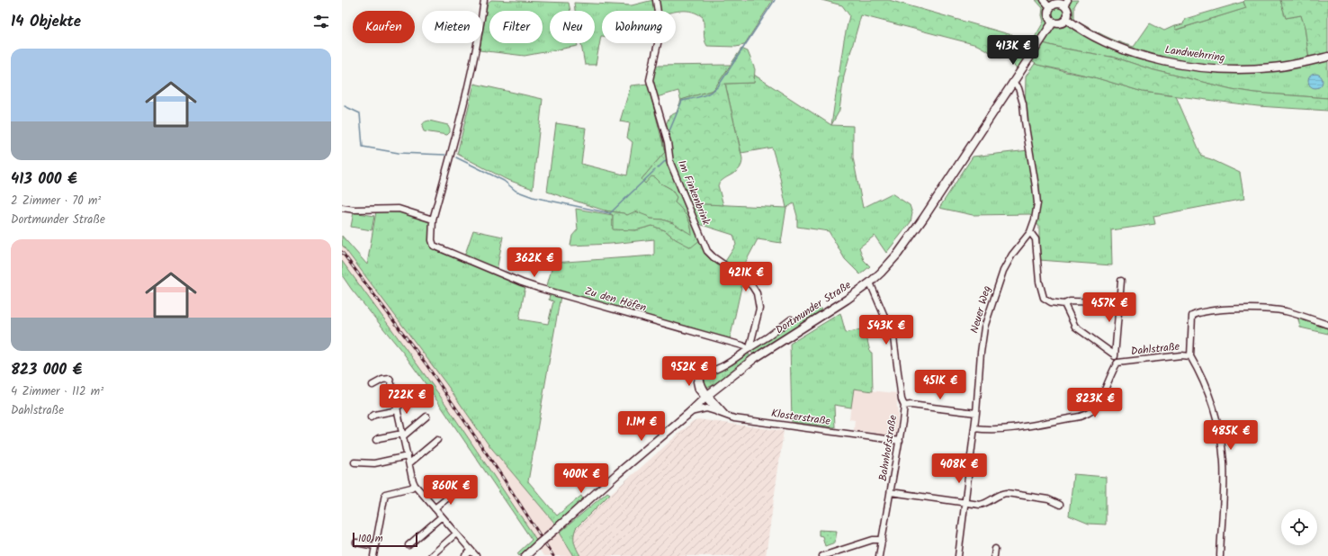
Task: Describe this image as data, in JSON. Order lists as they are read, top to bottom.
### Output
{
  "streets": {
    "main road": ["Landwehrring", "Dortmunder Straße"],
    "street": [
      "Im Finkenbrink",
      "Zu den Höfen",
      "Neuer Weg",
      "Dahlstraße",
      "Klosterstraße",
      "Bahnhofstraße"
    ]
  },
  "crossings": [
    ["Landwehrring", "Dortmunder Straße"],
    ["Im Finkenbrink", "Zu den Höfen"],
    ["Dortmunder Straße", "Neuer Weg"],
    ["Dortmunder Straße", "Klosterstraße"],
    ["Dortmunder Straße", "Bahnhofstraße"],
    ["Neuer Weg", "Dahlstraße"],
    ["Klosterstraße", "Bahnhofstraße"]
  ],
  "scale_bar": "100 m",
  "page": {
    "heading": "14 Objekte",
    "chip": [
      "Kaufen",
      "Mieten",
      "Filter",
      "Neu",
      "Wohnung"
    ],
    "price": [
      "413K €",
      "362K €",
      "421K €",
      "457K €",
      "543K €",
      "952K €",
      "451K €",
      "722K €",
      "823K €",
      "1.1M €",
      "485K €",
      "408K €",
      "400K €",
      "860K €"
    ],
    "list": [
      {
        "name": "413 000 €",
        "note": "2 Zimmer · 70 m² · Dortmunder Straße"
      },
      {
        "name": "823 000 €",
        "note": "4 Zimmer · 112 m² · Dahlstraße"
      }
    ],
    "scale": "100 m"
  }
}
